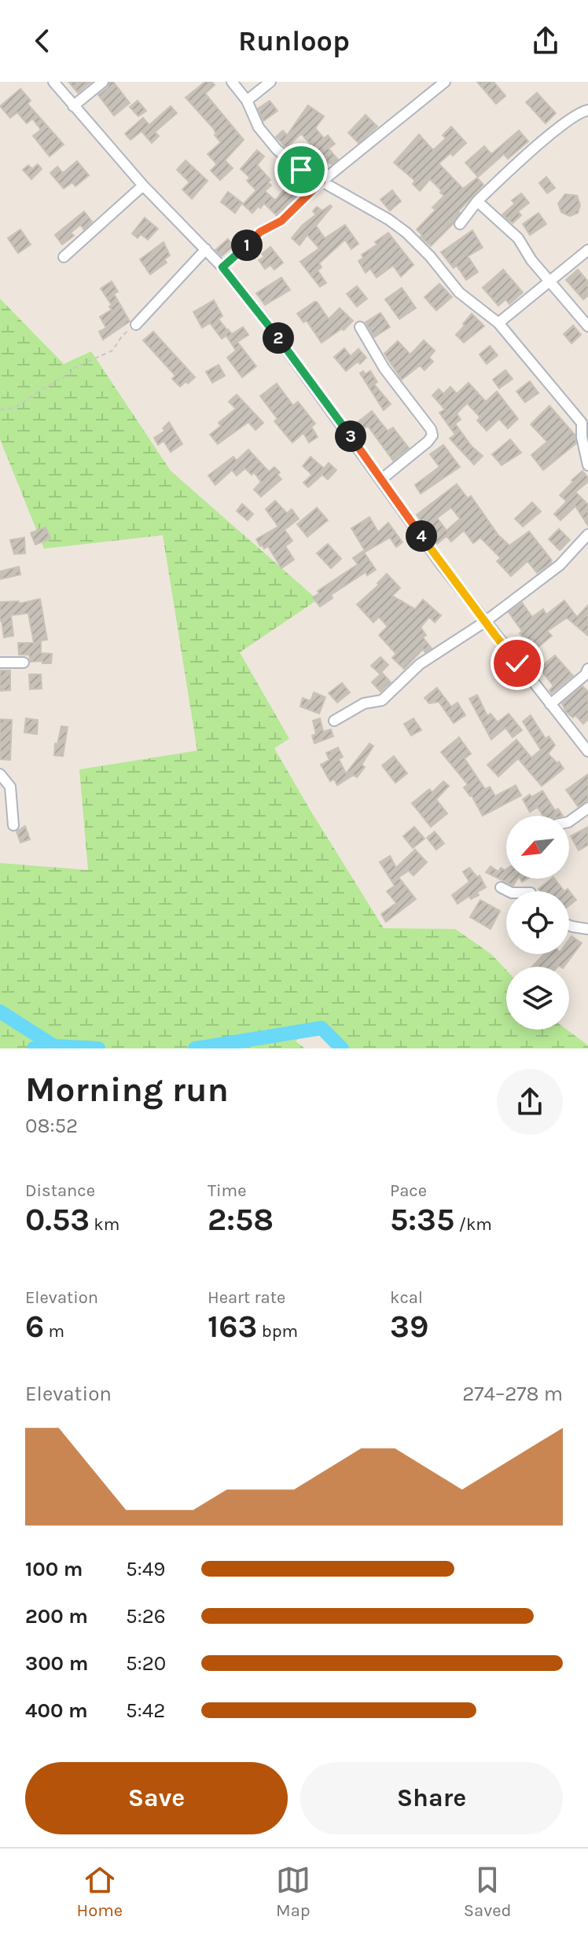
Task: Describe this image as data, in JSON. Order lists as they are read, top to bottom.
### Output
{
  "north": "bottom left",
  "page": {
    "header": "Runloop",
    "pins": [
      "1",
      "2",
      "3",
      "4"
    ],
    "heading": ["Morning run", "08:52"],
    "stats": [
      ["Distance", "0.53 km"],
      ["Time", "2:58"],
      ["Pace", "5:35 /km"],
      ["Elevation", "6 m"],
      ["Heart rate", "163 bpm"],
      ["kcal", "39"]
    ],
    "chart": ["Elevation", "274–278 m"],
    "list": [
      {
        "name": "100 m",
        "note": "5:49"
      },
      {
        "name": "200 m",
        "note": "5:26"
      },
      {
        "name": "300 m",
        "note": "5:20"
      },
      {
        "name": "400 m",
        "note": "5:42"
      }
    ],
    "buttons": ["Save", "Share"],
    "tabs": ["Home", "Map", "Saved"]
  }
}
